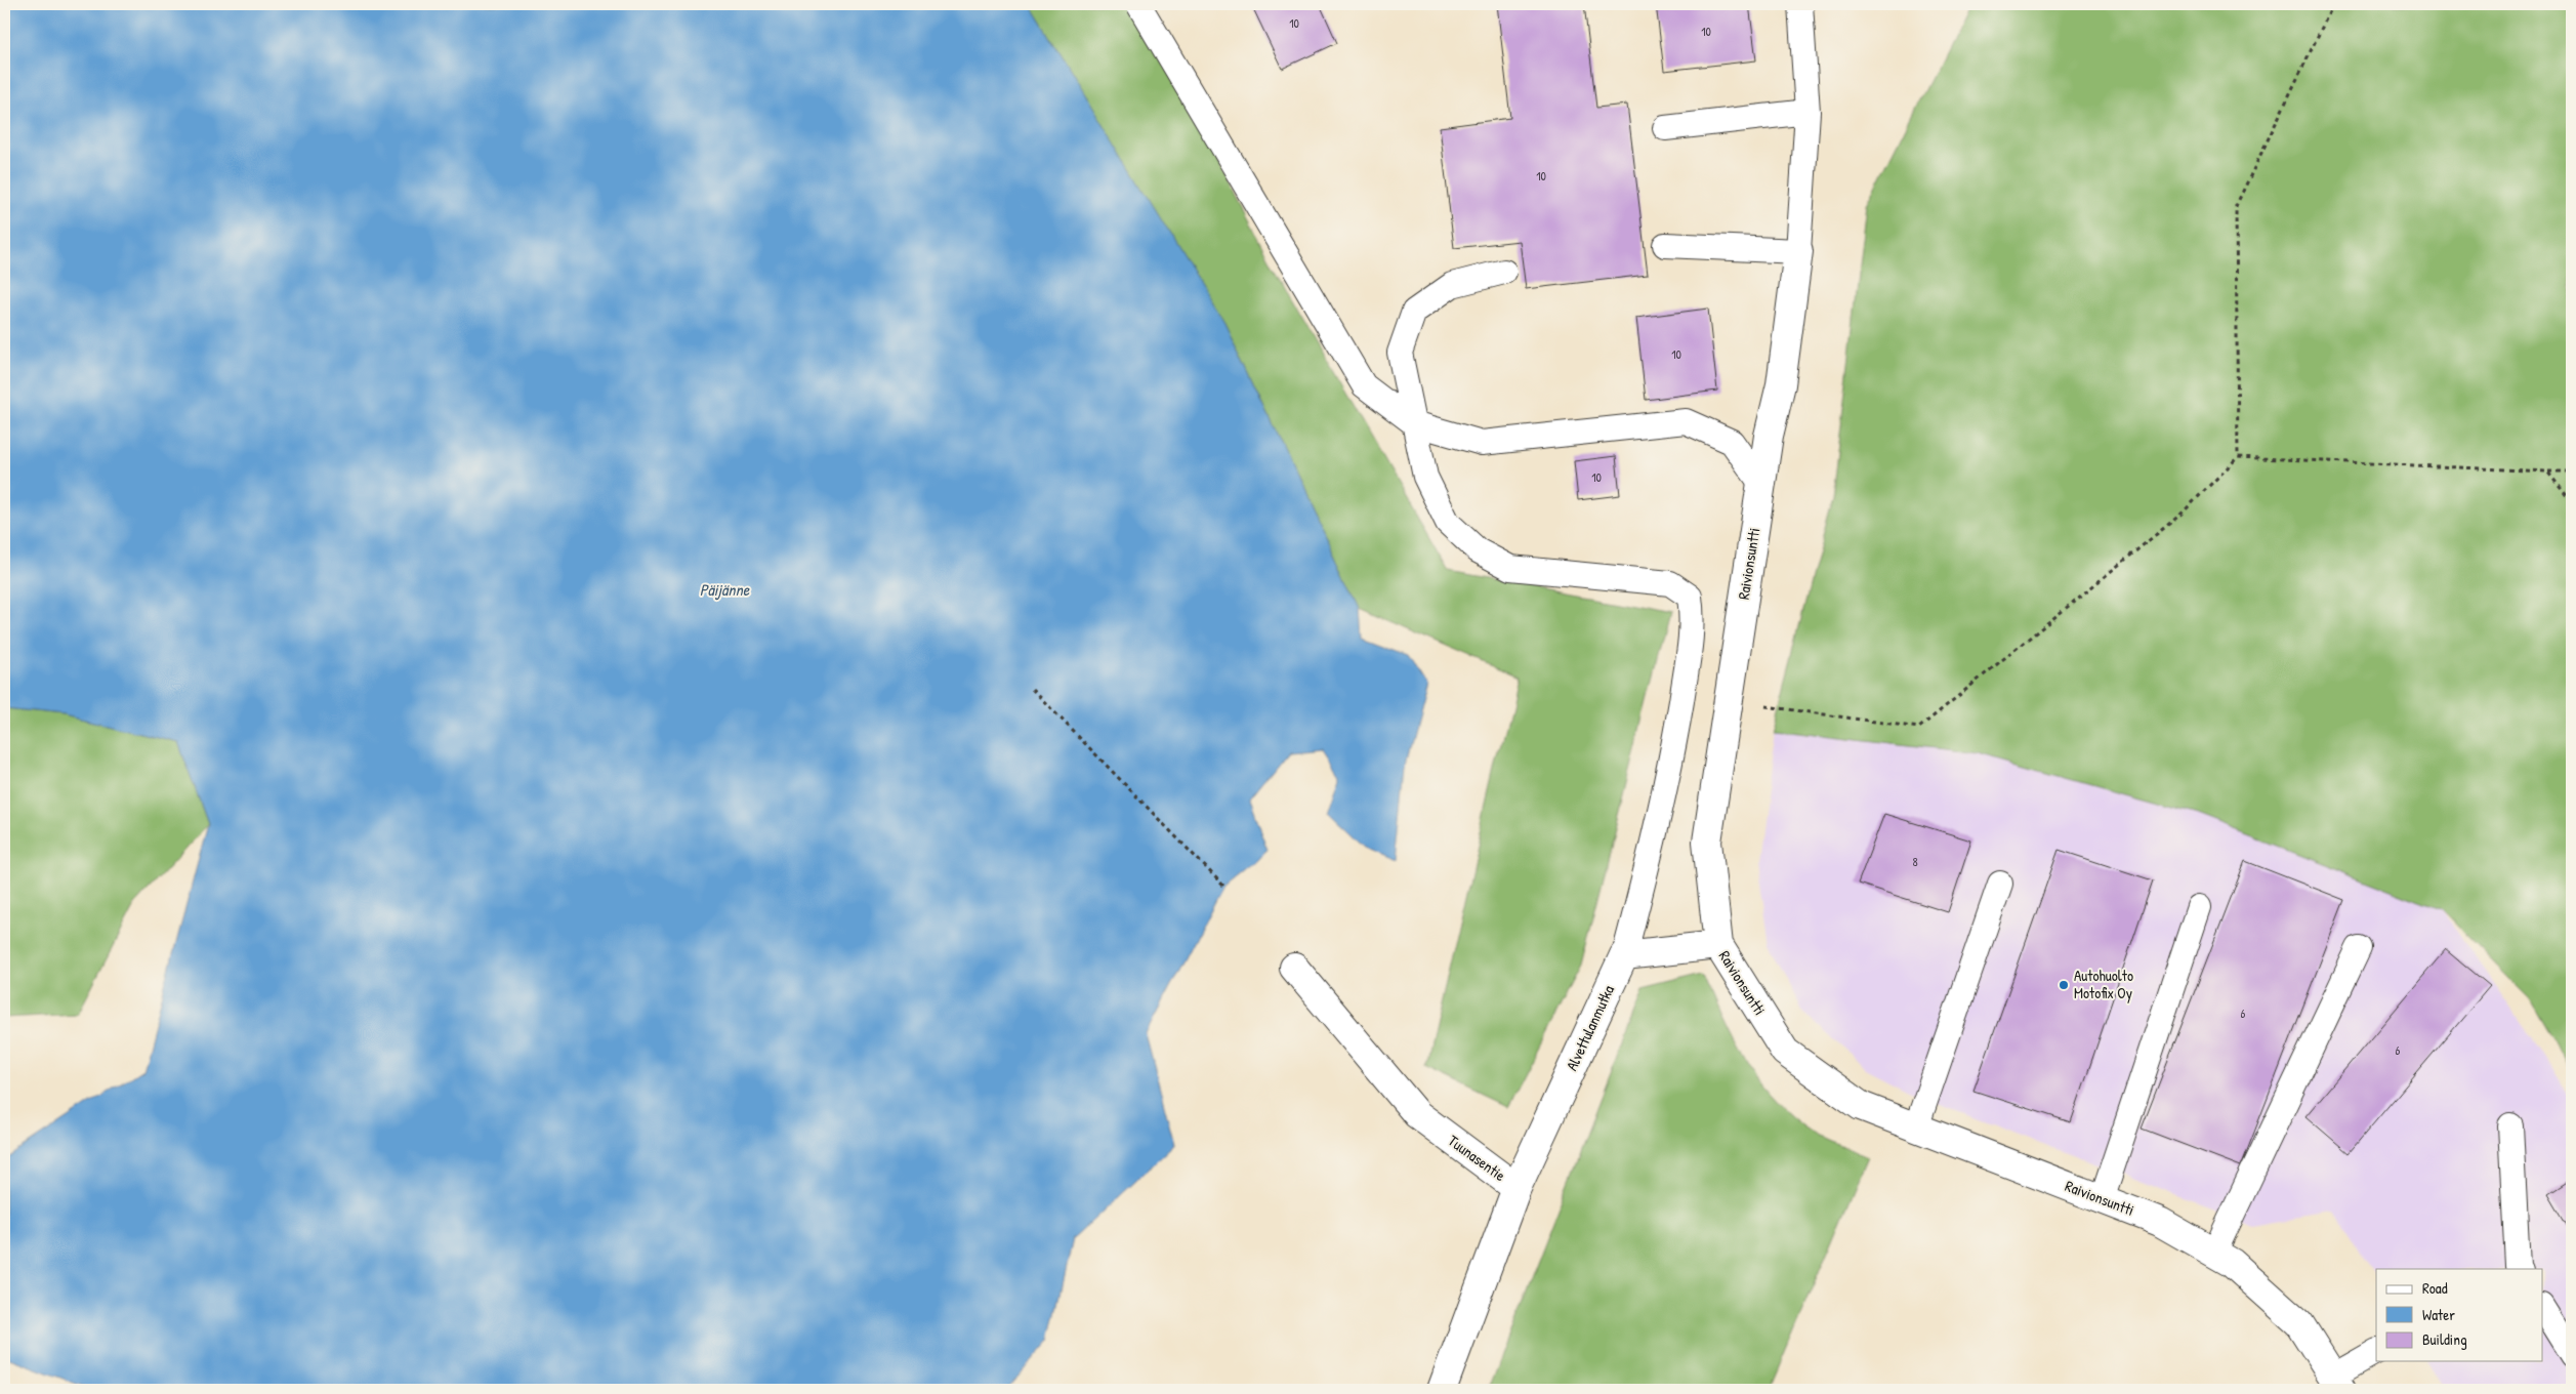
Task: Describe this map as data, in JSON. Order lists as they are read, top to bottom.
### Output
{
  "streets": {
    "street": ["Raivionsuntti", "Alvettulanmutka", "Tuunasentie"]
  },
  "crossings": [
    ["Alvettulanmutka", "Tuunasentie"]
  ],
  "water": ["Päijänne"],
  "places": ["Autohuolto Motofix Oy"],
  "house_numbers": [
    "10",
    "10",
    "10",
    "10",
    "10",
    "8",
    "6",
    "6"
  ],
  "legend": ["Road", "Water", "Building"]
}
